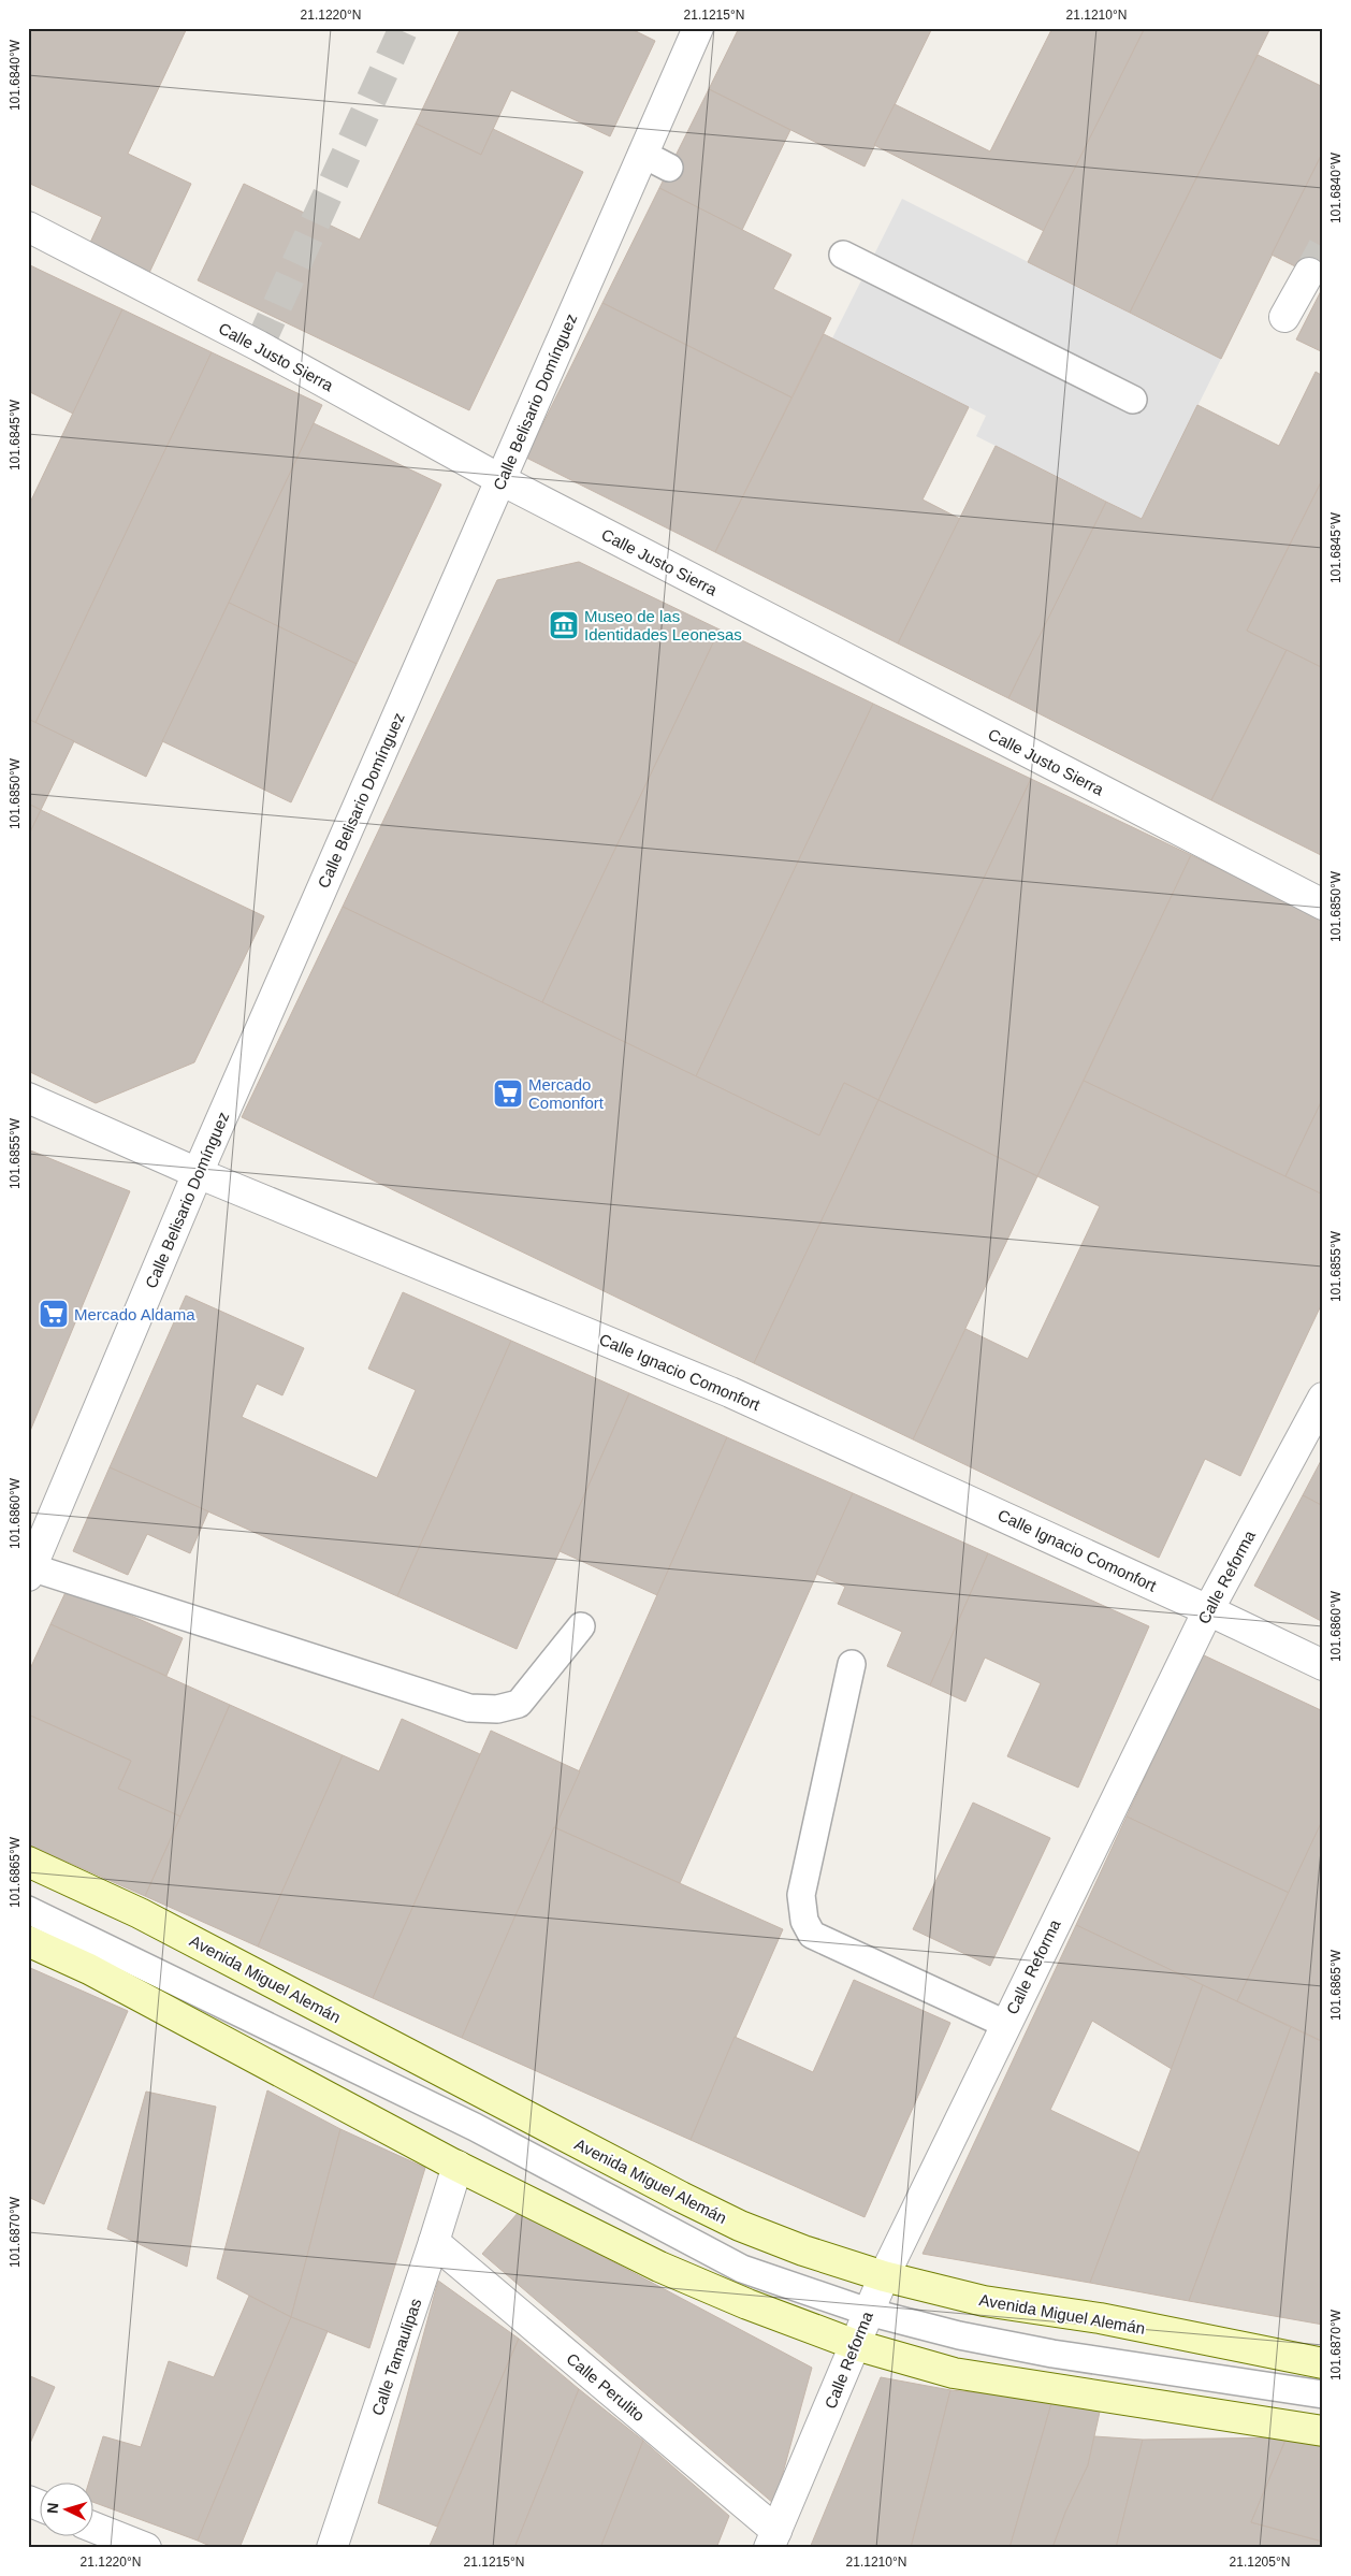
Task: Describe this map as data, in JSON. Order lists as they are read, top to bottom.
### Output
{
  "streets": {
    "main road": ["Avenida Miguel Alemán"],
    "street": [
      "Calle Justo Sierra",
      "Calle Belisario Domínguez",
      "Calle Ignacio Comonfort",
      "Calle Reforma",
      "Calle Tamaulipas",
      "Calle Perulito"
    ]
  },
  "crossings": [
    ["Calle Justo Sierra", "Calle Belisario Domínguez"],
    ["Calle Belisario Domínguez", "Calle Ignacio Comonfort"],
    ["Calle Ignacio Comonfort", "Calle Reforma"],
    ["Calle Reforma", "Avenida Miguel Alemán"],
    ["Calle Reforma", "Calle Perulito"],
    ["Calle Tamaulipas", "Calle Perulito"]
  ],
  "places": {
    "museum": ["Museo de las Identidades Leonesas"],
    "supermarket": ["Mercado Comonfort", "Mercado Aldama"]
  },
  "north": "left",
  "coordinates": [
    "21.1220°N",
    "21.1215°N",
    "21.1210°N",
    "101.6840°W",
    "101.6845°W",
    "101.6850°W",
    "101.6855°W",
    "101.6860°W",
    "101.6865°W",
    "101.6870°W",
    "21.1205°N"
  ]
}
